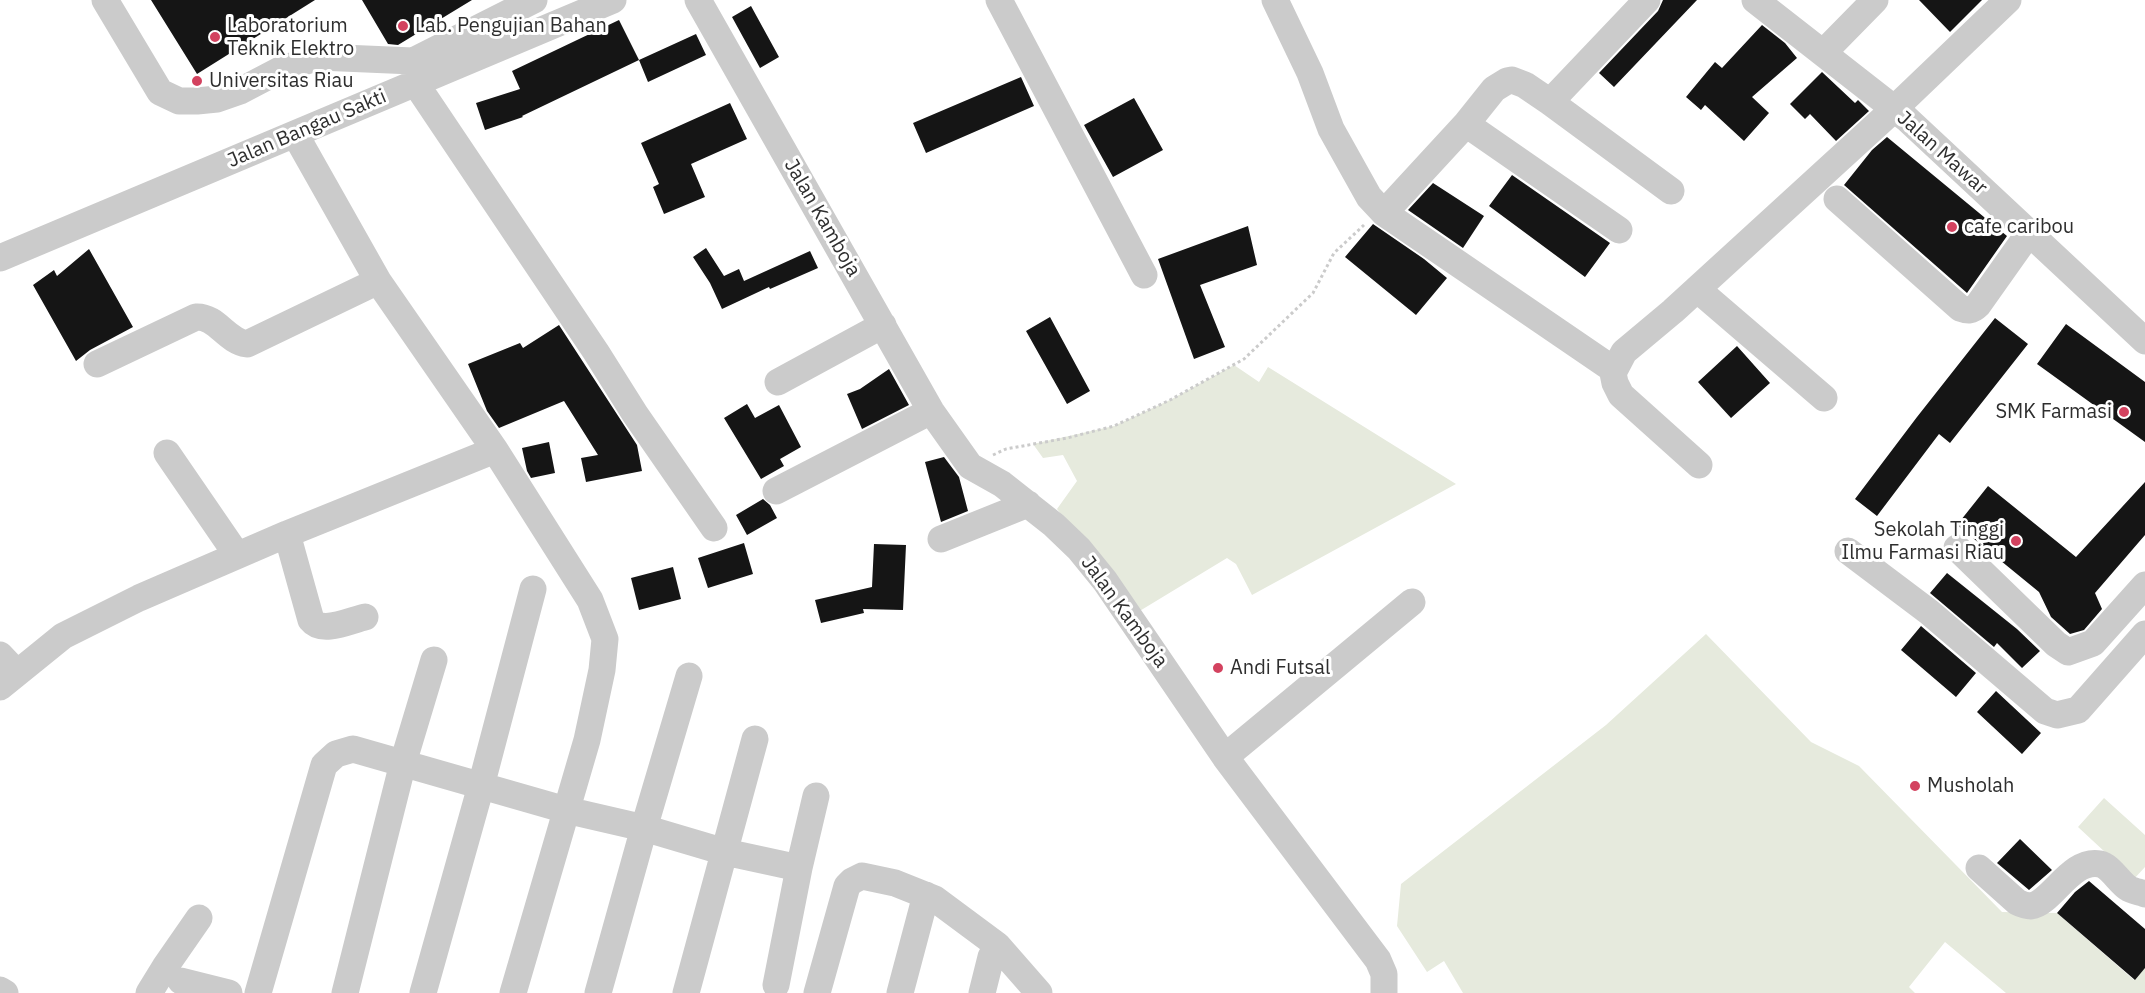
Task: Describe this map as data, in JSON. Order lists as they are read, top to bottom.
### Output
{
  "streets": {
    "street": ["Jalan Bangau Sakti", "Jalan Mawar", "Jalan Kamboja"]
  },
  "places": [
    "Lab. Pengujian Bahan",
    "Laboratorium Teknik Elektro",
    "Universitas Riau",
    "cafe caribou",
    "SMK Farmasi",
    "Sekolah Tinggi Ilmu Farmasi Riau",
    "Andi Futsal",
    "Musholah"
  ]
}
